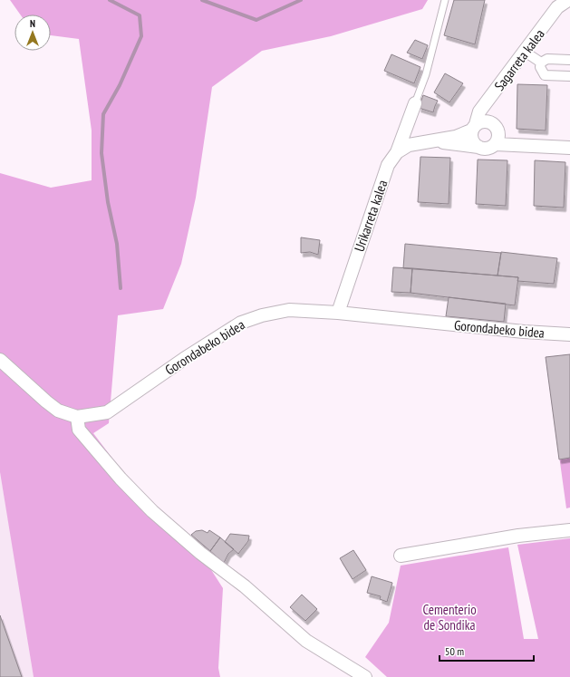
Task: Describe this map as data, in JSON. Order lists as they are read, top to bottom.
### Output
{
  "streets": {
    "street": ["Sagarreta kalea", "Urikarreta kalea", "Gorondabeko bidea"]
  },
  "crossings": [
    ["Urikarreta kalea", "Gorondabeko bidea"]
  ],
  "parks": ["Cementerio de Sondika"],
  "scale_bar": "50 m",
  "north": "top"
}
